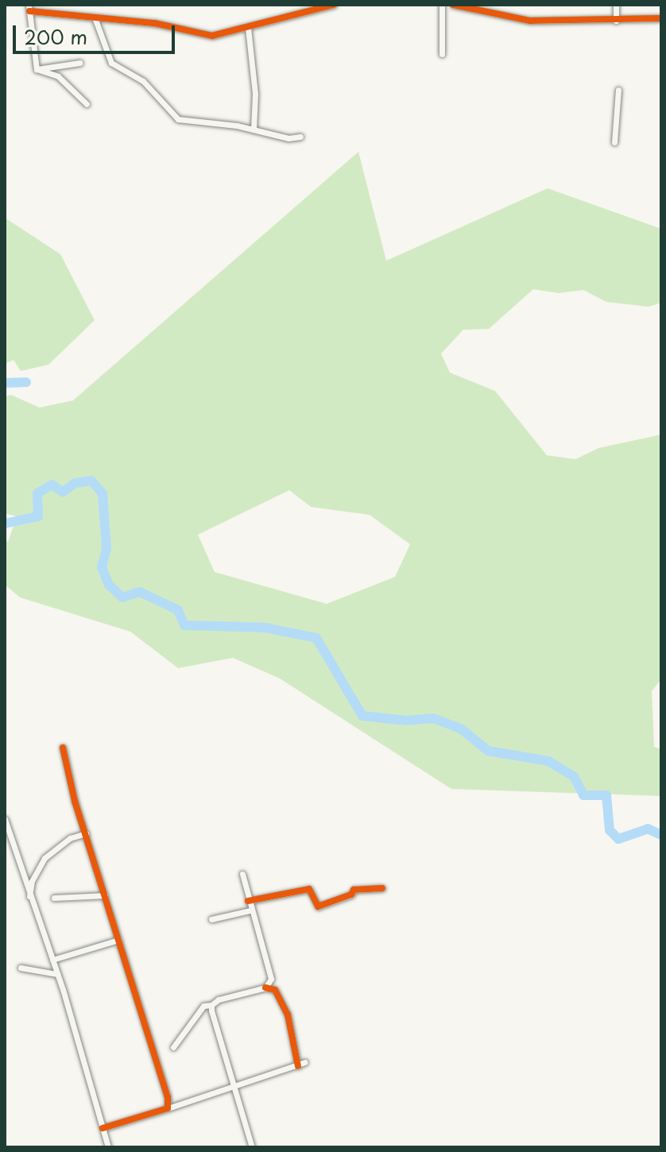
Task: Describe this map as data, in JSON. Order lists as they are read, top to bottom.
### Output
{
  "scale_bar": "200 m"
}
